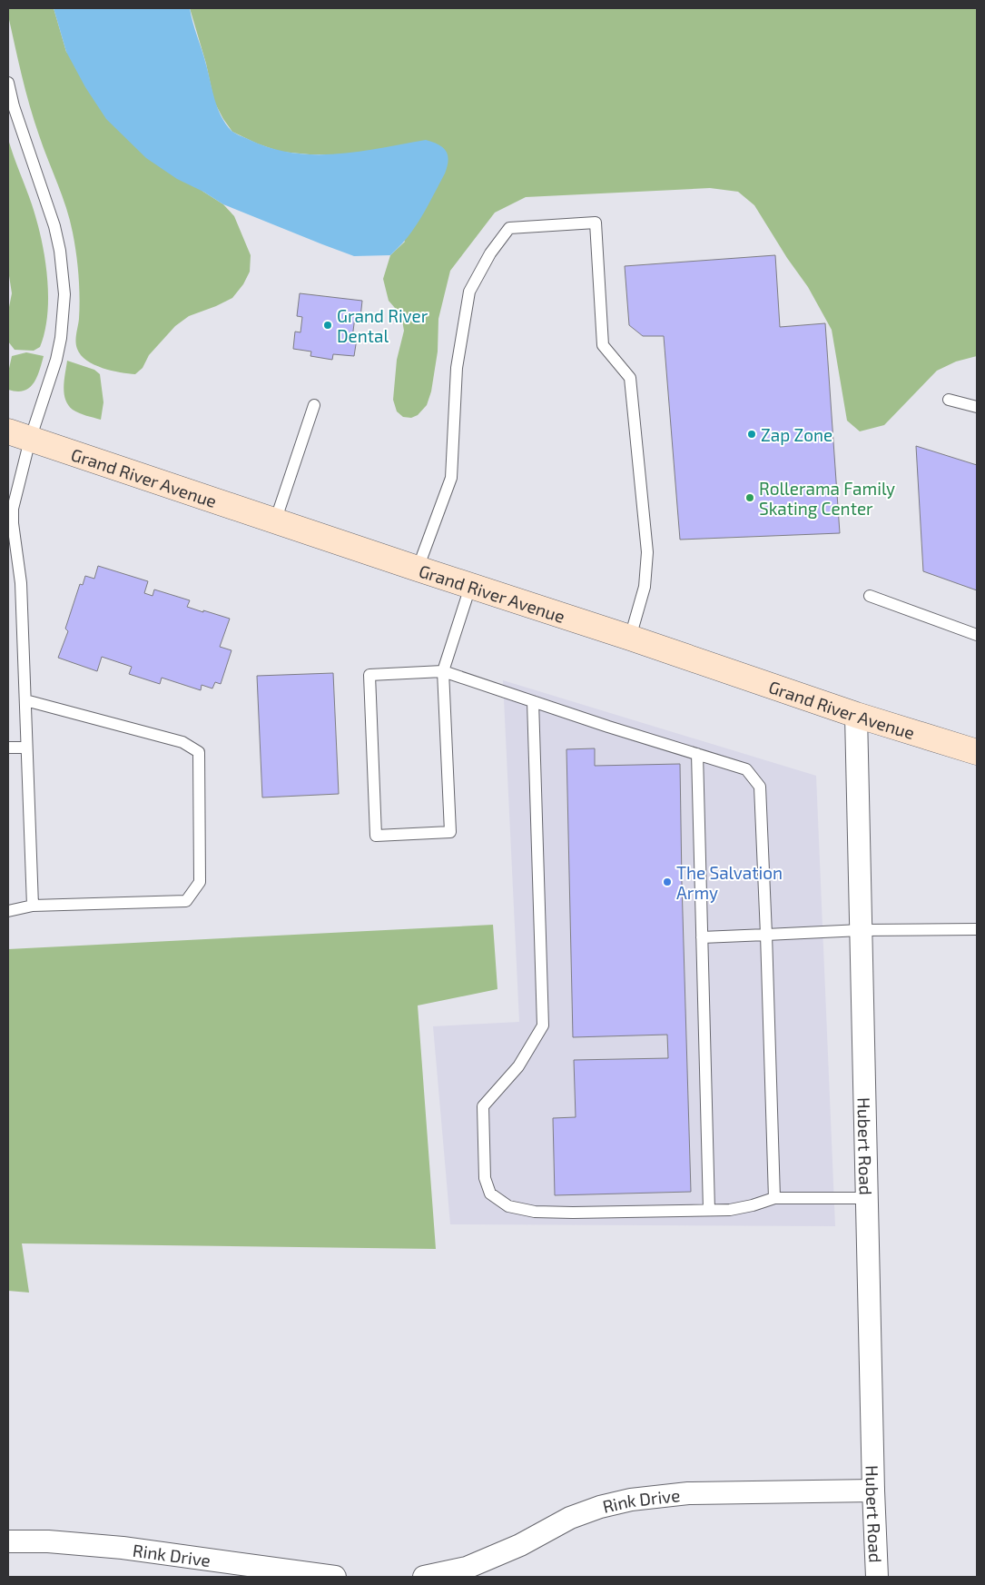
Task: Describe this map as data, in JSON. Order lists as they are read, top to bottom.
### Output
{
  "streets": {
    "main road": ["Grand River Avenue"],
    "street": ["Hubert Road", "Rink Drive"]
  },
  "crossings": [
    ["Grand River Avenue", "Hubert Road"],
    ["Hubert Road", "Rink Drive"]
  ],
  "places": [
    "Grand River Dental",
    "Zap Zone",
    "Rollerama Family Skating Center",
    "The Salvation Army"
  ]
}
